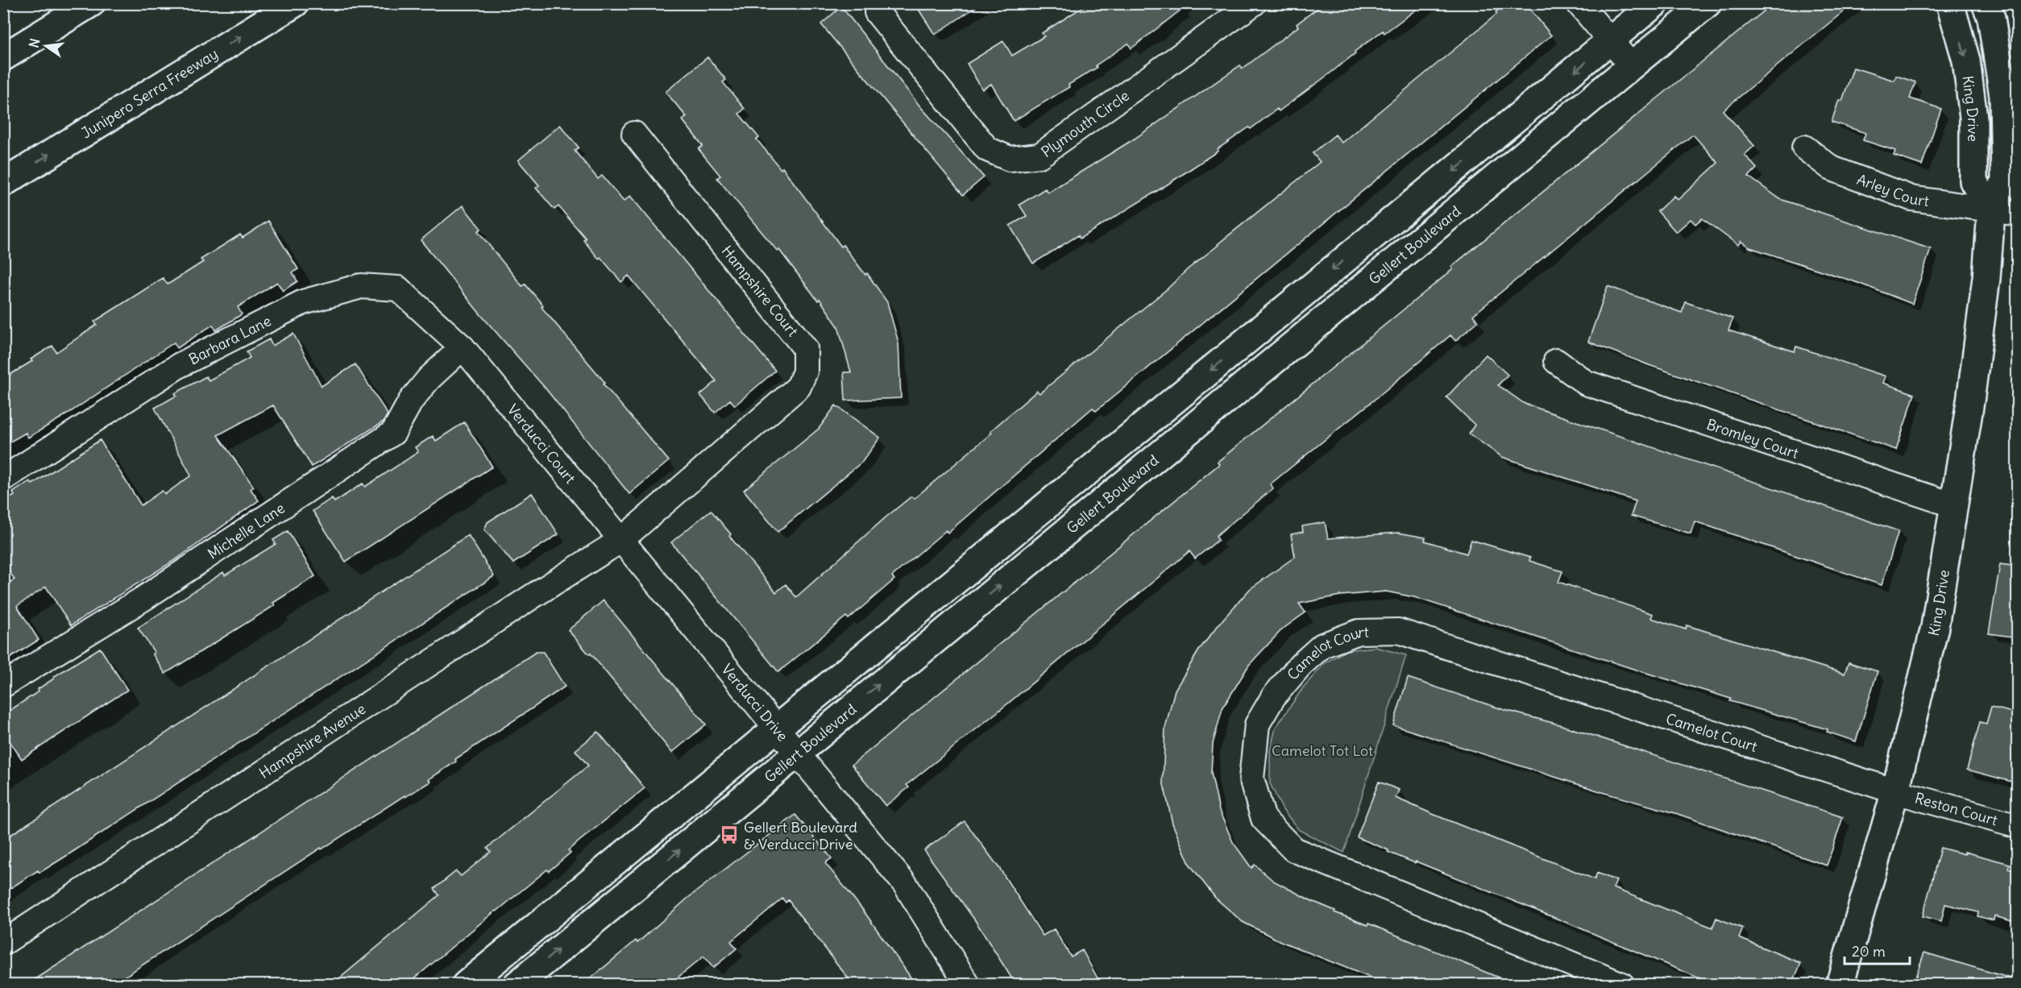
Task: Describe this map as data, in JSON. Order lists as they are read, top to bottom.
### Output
{
  "streets": {
    "main road": ["Junipero Serra Freeway", "King Drive", "Gellert Boulevard"],
    "street": [
      "Plymouth Circle",
      "Arley Court",
      "Hampshire Court",
      "Barbara Lane",
      "Bromley Court",
      "Verducci Court",
      "Michelle Lane",
      "Camelot Court",
      "Verducci Drive",
      "Hampshire Avenue",
      "Reston Court"
    ]
  },
  "crossings": [
    ["King Drive", "Arley Court"],
    ["King Drive", "Bromley Court"],
    ["King Drive", "Camelot Court"],
    ["King Drive", "Reston Court"],
    ["Gellert Boulevard", "Verducci Drive"],
    ["Hampshire Court", "Verducci Court"],
    ["Hampshire Court", "Verducci Drive"],
    ["Hampshire Court", "Hampshire Avenue"],
    ["Barbara Lane", "Verducci Court"],
    ["Barbara Lane", "Michelle Lane"],
    ["Verducci Court", "Michelle Lane"],
    ["Verducci Court", "Verducci Drive"],
    ["Verducci Court", "Hampshire Avenue"],
    ["Camelot Court", "Reston Court"],
    ["Verducci Drive", "Hampshire Avenue"]
  ],
  "parks": ["Camelot Tot Lot"],
  "places": {
    "bus stop": ["Gellert Boulevard & Verducci Drive"]
  },
  "scale_bar": "20 m",
  "north": "left"
}
